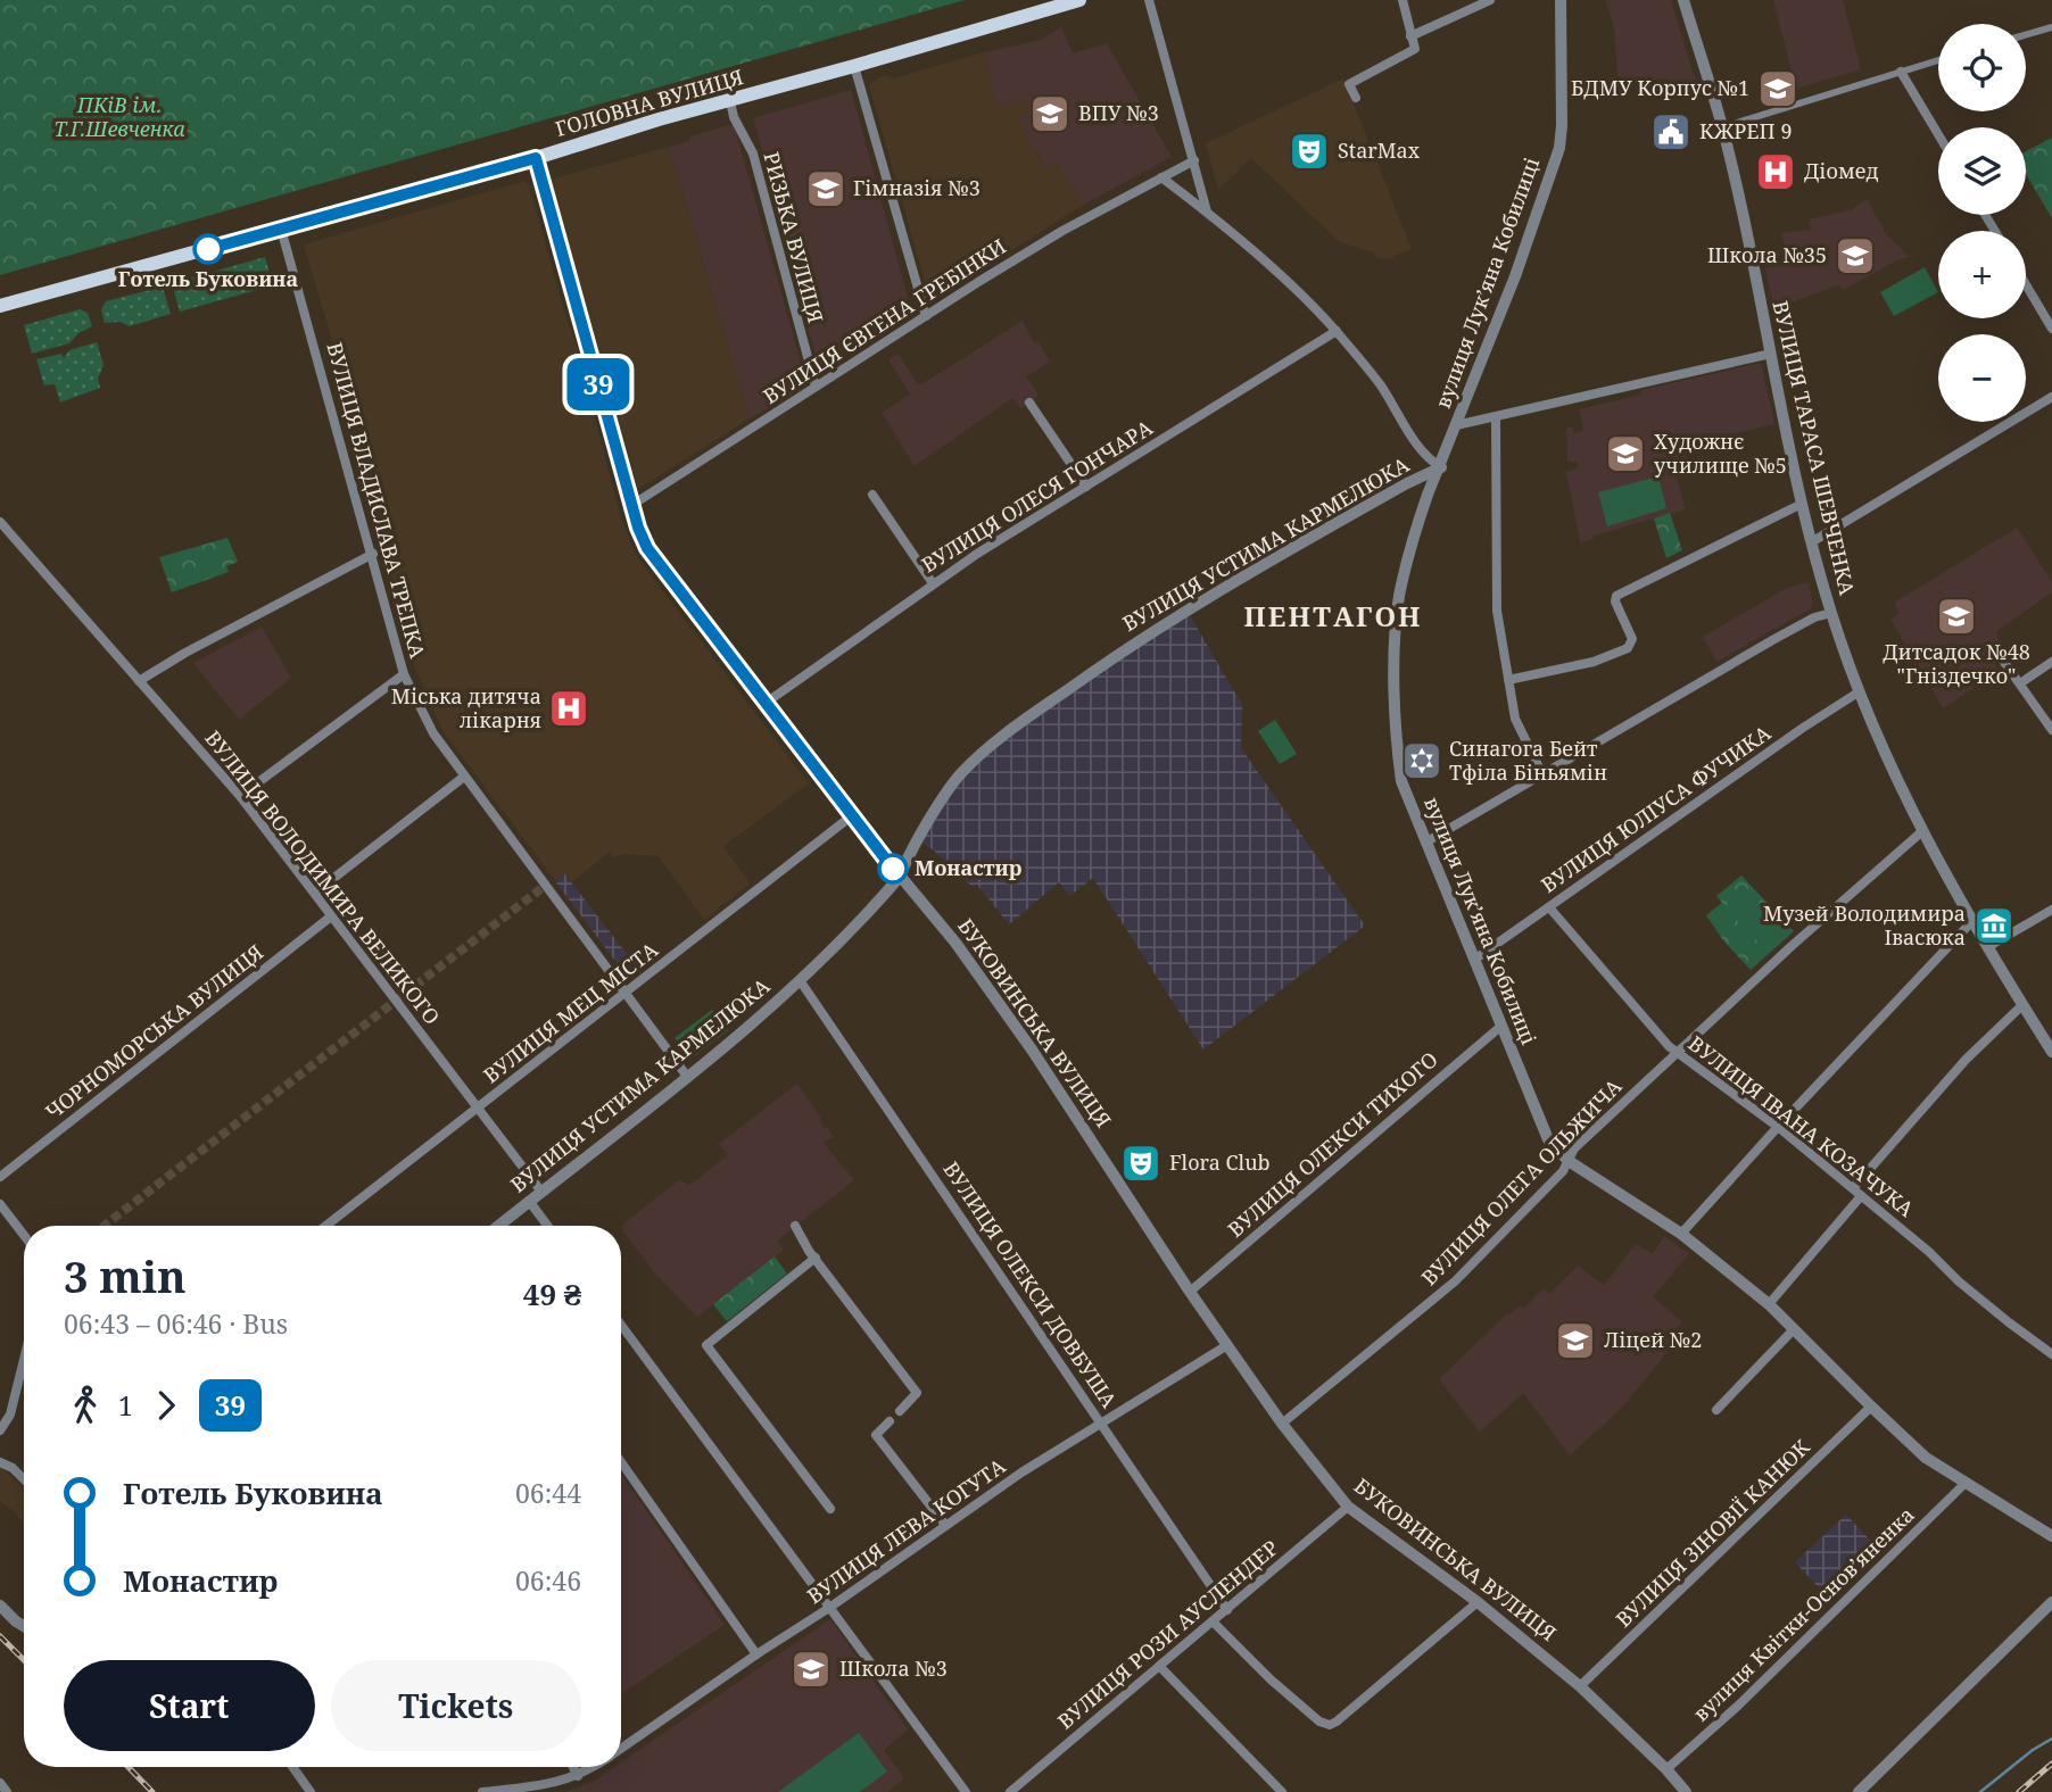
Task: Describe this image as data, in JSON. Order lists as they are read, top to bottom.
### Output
{
  "streets": {
    "main road": ["ГОЛОВНА ВУЛИЦЯ"],
    "street": [
      "РИЗЬКА ВУЛИЦЯ",
      "вулиця Лукʼяна Кобилиці",
      "ВУЛИЦЯ ЄВГЕНА ГРЕБІНКИ",
      "ВУЛИЦЯ ТАРАСА ШЕВЧЕНКА",
      "ВУЛИЦЯ ОЛЕСЯ ГОНЧАРА",
      "ВУЛИЦЯ ВЛАДИСЛАВА ТРЕПКА",
      "ВУЛИЦЯ УСТИМА КАРМЕЛЮКА",
      "ВУЛИЦЯ ЮЛІУСА ФУЧИКА",
      "ВУЛИЦЯ ВОЛОДИМИРА ВЕЛИКОГО",
      "ВУЛИЦЯ МЕЦ МІСТА",
      "БУКОВИНСЬКА ВУЛИЦЯ",
      "ЧОРНОМОРСЬКА ВУЛИЦЯ",
      "ВУЛИЦЯ ІВАНА КОЗАЧУКА",
      "ВУЛИЦЯ ОЛЕКСИ ТИХОГО",
      "ВУЛИЦЯ ОЛЕГА ОЛЬЖИЧА",
      "ВУЛИЦЯ ОЛЕКСИ ДОВБУША",
      "ВУЛИЦЯ ЛЕВА КОГУТА",
      "ВУЛИЦЯ ЗІНОВІЇ КАНЮК",
      "вулиця Квітки-Основʼяненка",
      "ВУЛИЦЯ РОЗИ АУСЛЕНДЕР"
    ]
  },
  "crossings": [
    ["ГОЛОВНА ВУЛИЦЯ", "РИЗЬКА ВУЛИЦЯ"],
    ["ГОЛОВНА ВУЛИЦЯ", "ВУЛИЦЯ ВЛАДИСЛАВА ТРЕПКА"],
    ["ГОЛОВНА ВУЛИЦЯ", "БУКОВИНСЬКА ВУЛИЦЯ"],
    ["РИЗЬКА ВУЛИЦЯ", "ВУЛИЦЯ ЄВГЕНА ГРЕБІНКИ"],
    ["вулиця Лукʼяна Кобилиці", "ВУЛИЦЯ УСТИМА КАРМЕЛЮКА"],
    ["вулиця Лукʼяна Кобилиці", "ВУЛИЦЯ ЮЛІУСА ФУЧИКА"],
    ["вулиця Лукʼяна Кобилиці", "ВУЛИЦЯ ОЛЕКСИ ТИХОГО"],
    ["вулиця Лукʼяна Кобилиці", "ВУЛИЦЯ ОЛЕГА ОЛЬЖИЧА"],
    ["вулиця Лукʼяна Кобилиці", "ВУЛИЦЯ ЗІНОВІЇ КАНЮК"],
    ["вулиця Лукʼяна Кобилиці", "вулиця Квітки-Основʼяненка"],
    ["ВУЛИЦЯ ЄВГЕНА ГРЕБІНКИ", "БУКОВИНСЬКА ВУЛИЦЯ"],
    ["ВУЛИЦЯ ТАРАСА ШЕВЧЕНКА", "ВУЛИЦЯ ЮЛІУСА ФУЧИКА"],
    ["ВУЛИЦЯ ТАРАСА ШЕВЧЕНКА", "ВУЛИЦЯ ОЛЕГА ОЛЬЖИЧА"],
    ["ВУЛИЦЯ ОЛЕСЯ ГОНЧАРА", "БУКОВИНСЬКА ВУЛИЦЯ"],
    ["ВУЛИЦЯ ВЛАДИСЛАВА ТРЕПКА", "ВУЛИЦЯ УСТИМА КАРМЕЛЮКА"],
    ["ВУЛИЦЯ ВЛАДИСЛАВА ТРЕПКА", "ВУЛИЦЯ МЕЦ МІСТА"],
    ["ВУЛИЦЯ УСТИМА КАРМЕЛЮКА", "ВУЛИЦЯ ВОЛОДИМИРА ВЕЛИКОГО"],
    ["ВУЛИЦЯ УСТИМА КАРМЕЛЮКА", "БУКОВИНСЬКА ВУЛИЦЯ"],
    ["ВУЛИЦЯ УСТИМА КАРМЕЛЮКА", "ВУЛИЦЯ ОЛЕКСИ ДОВБУША"],
    ["ВУЛИЦЯ ЮЛІУСА ФУЧИКА", "ВУЛИЦЯ ІВАНА КОЗАЧУКА"],
    ["ВУЛИЦЯ ВОЛОДИМИРА ВЕЛИКОГО", "ВУЛИЦЯ МЕЦ МІСТА"],
    ["ВУЛИЦЯ ВОЛОДИМИРА ВЕЛИКОГО", "ЧОРНОМОРСЬКА ВУЛИЦЯ"],
    ["ВУЛИЦЯ МЕЦ МІСТА", "БУКОВИНСЬКА ВУЛИЦЯ"],
    ["БУКОВИНСЬКА ВУЛИЦЯ", "ВУЛИЦЯ ОЛЕКСИ ТИХОГО"],
    ["БУКОВИНСЬКА ВУЛИЦЯ", "ВУЛИЦЯ ОЛЕГА ОЛЬЖИЧА"],
    ["БУКОВИНСЬКА ВУЛИЦЯ", "ВУЛИЦЯ ЛЕВА КОГУТА"],
    ["БУКОВИНСЬКА ВУЛИЦЯ", "ВУЛИЦЯ ЗІНОВІЇ КАНЮК"],
    ["БУКОВИНСЬКА ВУЛИЦЯ", "вулиця Квітки-Основʼяненка"],
    ["БУКОВИНСЬКА ВУЛИЦЯ", "ВУЛИЦЯ РОЗИ АУСЛЕНДЕР"],
    ["ВУЛИЦЯ ІВАНА КОЗАЧУКА", "ВУЛИЦЯ ОЛЕГА ОЛЬЖИЧА"],
    ["ВУЛИЦЯ ОЛЕКСИ ДОВБУША", "ВУЛИЦЯ ЛЕВА КОГУТА"],
    ["ВУЛИЦЯ ОЛЕКСИ ДОВБУША", "ВУЛИЦЯ РОЗИ АУСЛЕНДЕР"]
  ],
  "districts": ["ПЕНТАГОН"],
  "parks": ["ПКіВ ім. Т.Г.Шевченка"],
  "places": {
    "school or university": [
      "БДМУ Корпус №1",
      "ВПУ №3",
      "Гімназія №3",
      "Школа №35",
      "Художнє училище №5",
      "Дитсадок №48 \"Гніздечко\"",
      "Ліцей №2",
      "Школа №3"
    ],
    "public building": ["КЖРЕП 9"],
    "theatre": ["StarMax", "Flora Club"],
    "hospital": ["Діомед", "Міська дитяча лікарня"],
    "other": ["Готель Буковина", "Монастир"],
    "synagogue": ["Синагога Бейт Тфіла Біньямін"],
    "museum": ["Музей Володимира Івасюка"]
  },
  "lines": ["bus line 39"],
  "page": {
    "on_map": "39",
    "map_buttons": ["+", "−"],
    "heading": ["3 min", "06:43 – 06:46 · Bus", "49 ₴"],
    "legs": ["1", "39"],
    "list": [
      {
        "name": "Готель Буковина",
        "value": "06:44"
      },
      {
        "name": "Монастир",
        "value": "06:46"
      }
    ],
    "buttons": ["Start", "Tickets"]
  }
}
